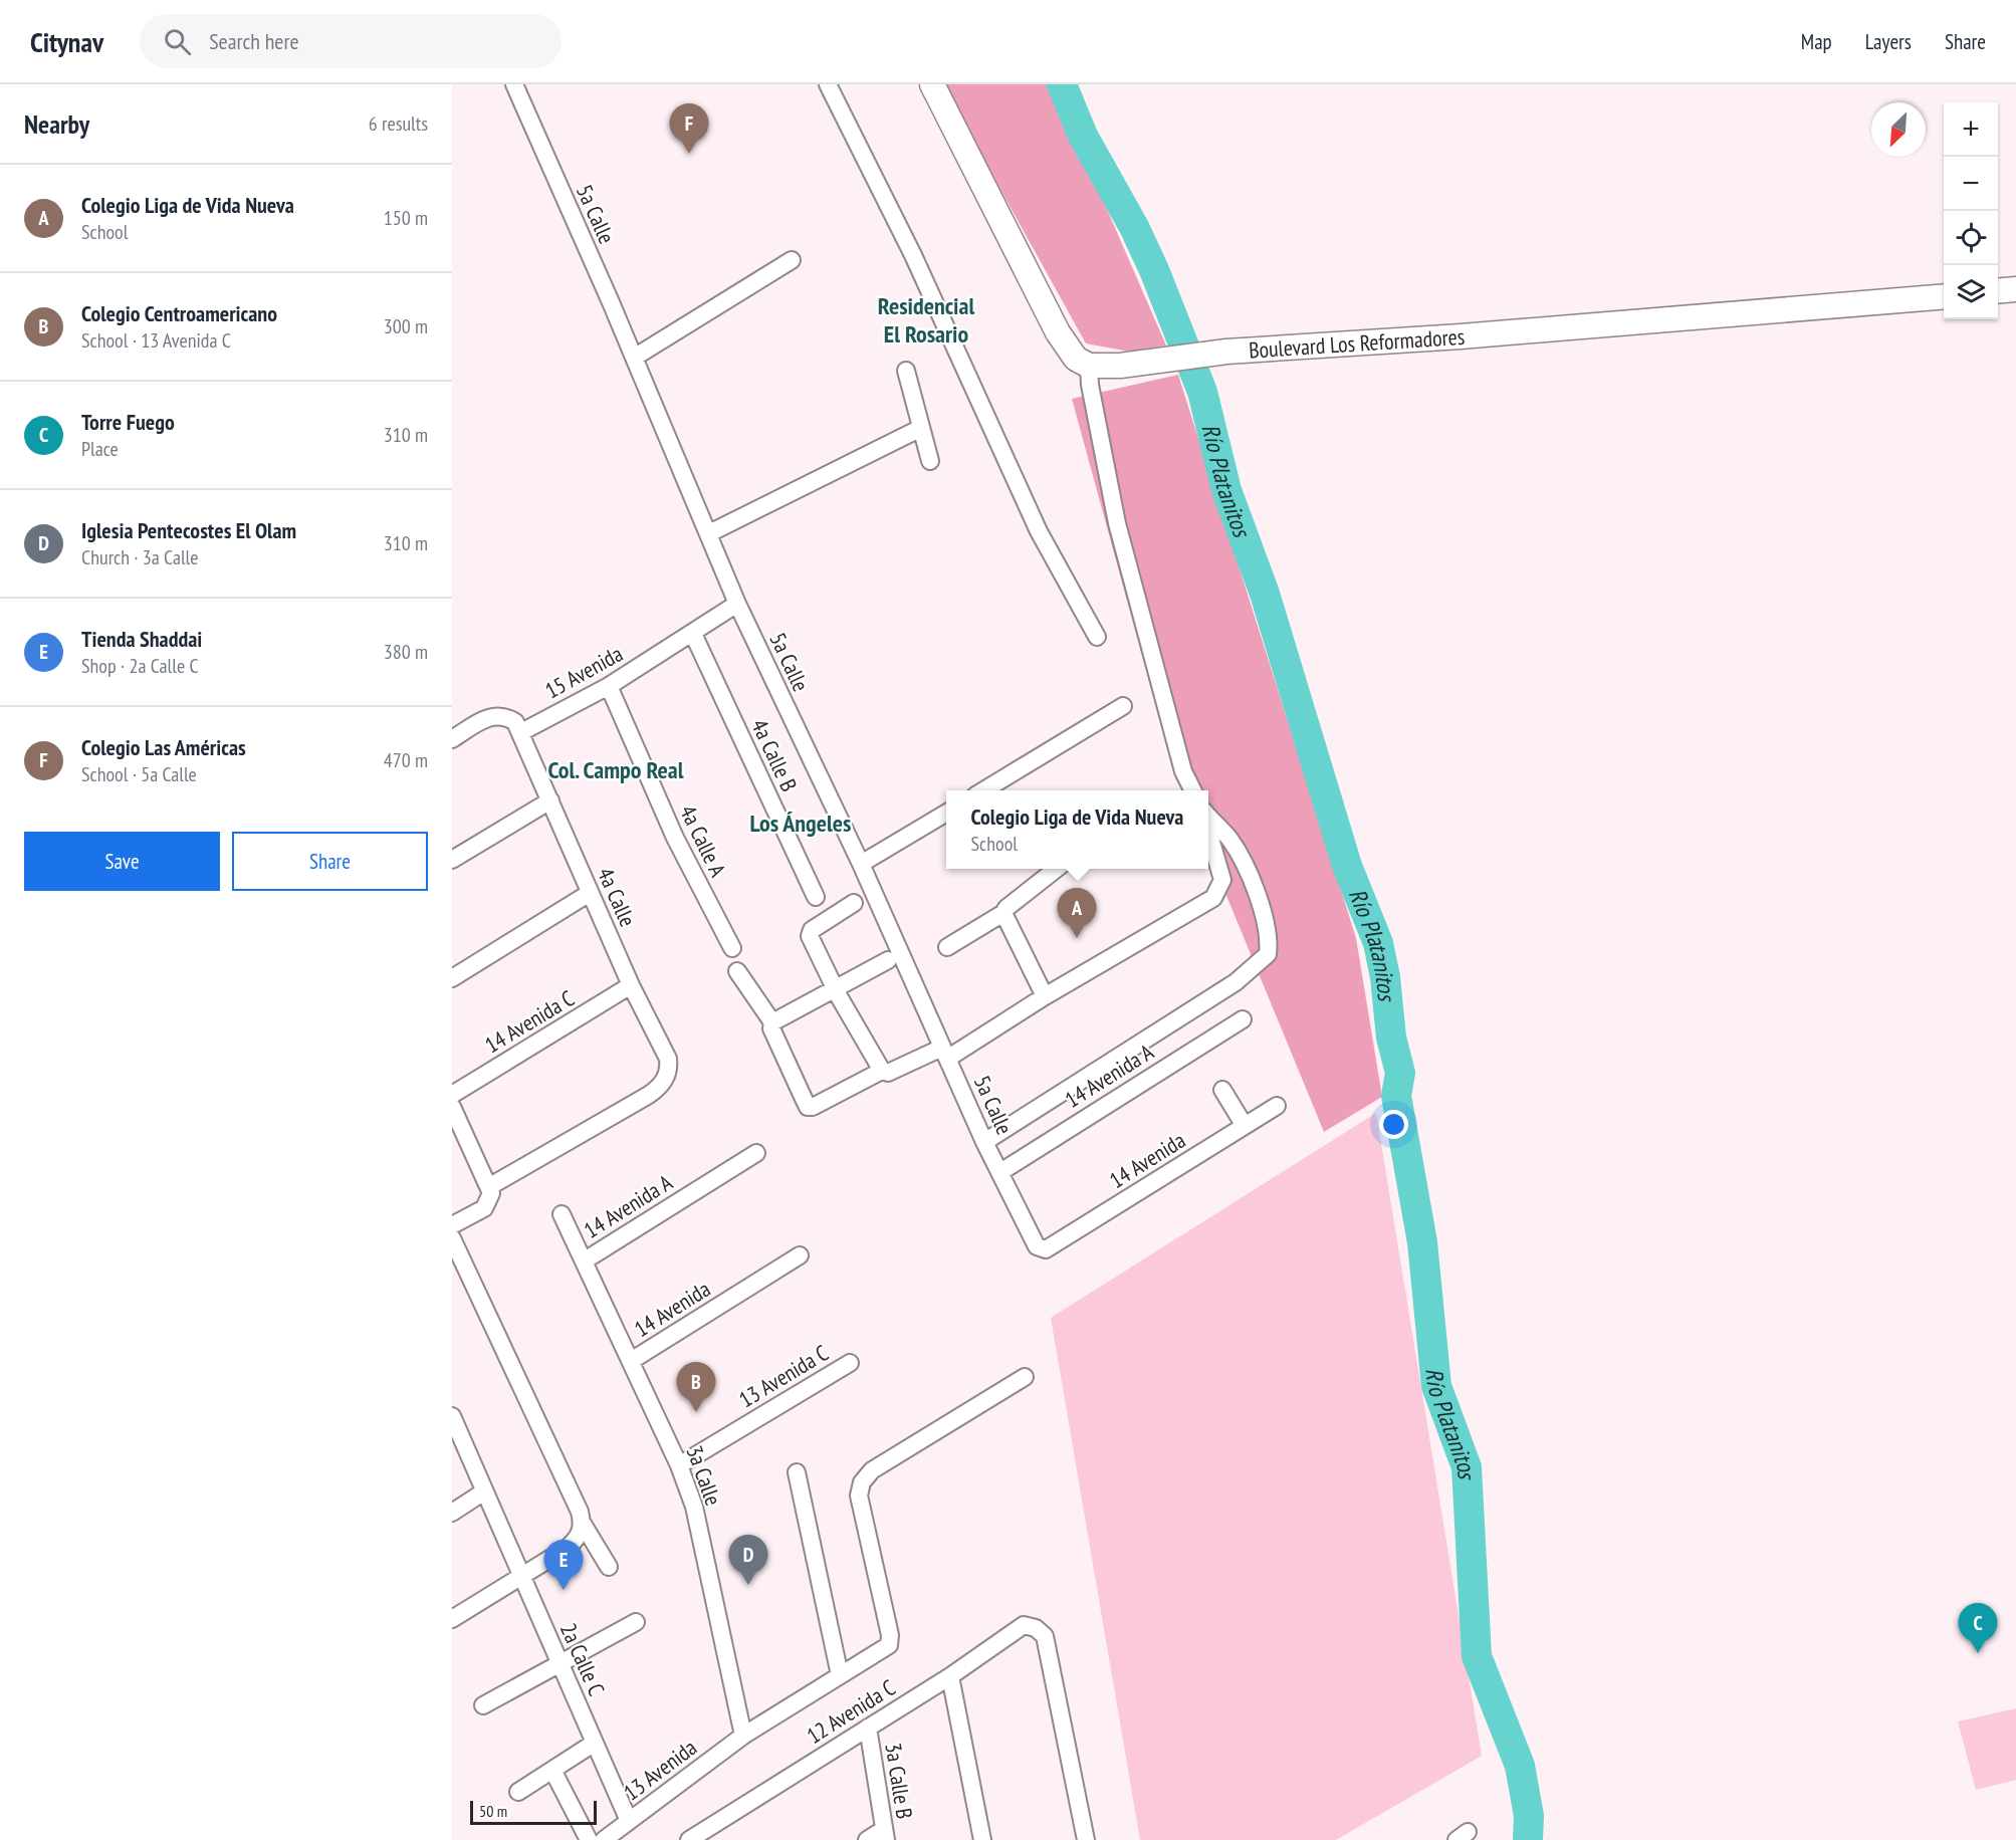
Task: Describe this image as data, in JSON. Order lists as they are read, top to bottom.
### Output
{
  "streets": {
    "main road": ["Boulevard Los Reformadores"],
    "street": [
      "5a Calle",
      "15 Avenida",
      "4a Calle B",
      "4a Calle A",
      "4a Calle",
      "14 Avenida C",
      "14 Avenida A",
      "14 Avenida",
      "13 Avenida C",
      "3a Calle",
      "2a Calle C",
      "12 Avenida C",
      "13 Avenida",
      "3a Calle B"
    ]
  },
  "crossings": [
    ["5a Calle", "15 Avenida"],
    ["5a Calle", "14 Avenida A"],
    ["5a Calle", "14 Avenida"],
    ["15 Avenida", "4a Calle B"],
    ["15 Avenida", "4a Calle A"],
    ["15 Avenida", "4a Calle"],
    ["4a Calle", "14 Avenida C"],
    ["14 Avenida A", "3a Calle"],
    ["14 Avenida", "3a Calle"],
    ["13 Avenida C", "3a Calle"],
    ["3a Calle", "13 Avenida"],
    ["2a Calle C", "13 Avenida"],
    ["12 Avenida C", "3a Calle B"]
  ],
  "districts": ["Residencial El Rosario", "Col. Campo Real", "Los Ángeles"],
  "water": ["Río Platanitos"],
  "scale_bar": "50 m",
  "north": "bottom left",
  "page": {
    "header": "Citynav",
    "search": "Search here",
    "nav": ["Map", "Layers", "Share"],
    "heading": ["Nearby", "6 results"],
    "map_buttons": ["+", "−"],
    "pins": [
      "F",
      "A",
      "B",
      "D",
      "E",
      "C"
    ],
    "list": [
      {
        "mark": "A",
        "name": "Colegio Liga de Vida Nueva",
        "note": "School",
        "value": "150 m"
      },
      {
        "mark": "B",
        "name": "Colegio Centroamericano",
        "note": "School · 13 Avenida C",
        "value": "300 m"
      },
      {
        "mark": "C",
        "name": "Torre Fuego",
        "note": "Place",
        "value": "310 m"
      },
      {
        "mark": "D",
        "name": "Iglesia Pentecostes El Olam",
        "note": "Church · 3a Calle",
        "value": "310 m"
      },
      {
        "mark": "E",
        "name": "Tienda Shaddai",
        "note": "Shop · 2a Calle C",
        "value": "380 m"
      },
      {
        "mark": "F",
        "name": "Colegio Las Américas",
        "note": "School · 5a Calle",
        "value": "470 m"
      }
    ],
    "popup": ["Colegio Liga de Vida Nueva", "School"],
    "buttons": ["Save", "Share"],
    "scale": "50 m"
  }
}
